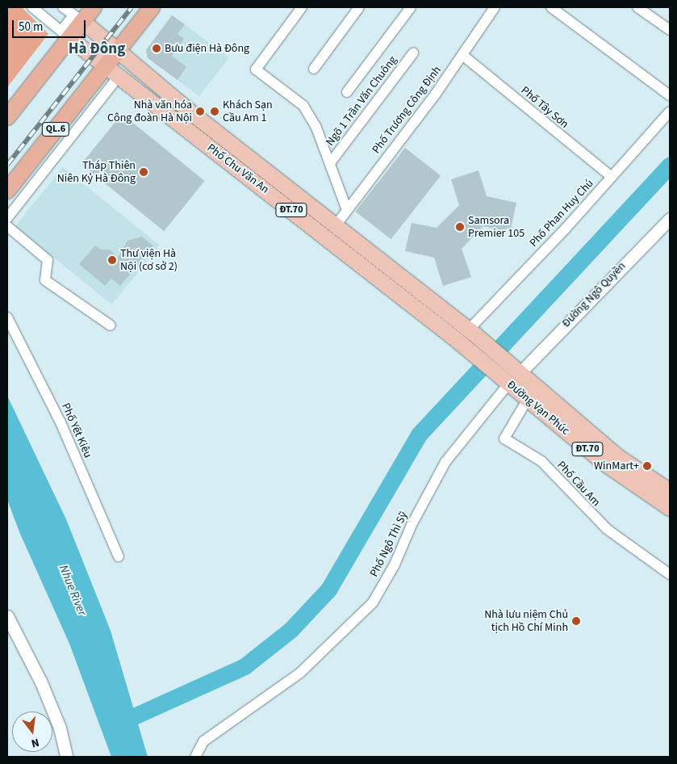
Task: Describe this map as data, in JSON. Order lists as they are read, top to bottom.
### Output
{
  "streets": {
    "highway": ["QL.6"],
    "main road": ["Phố Chu Văn An", "ĐT.70", "Đường Vạn Phúc"],
    "street": [
      "Ngõ 1 Trần Văn Chuông",
      "Phố Tây Sơn",
      "Phố Trương Công Định",
      "Phố Phan Huy Chú",
      "Đường Ngô Quyền",
      "Phố Yết Kiêu",
      "Phố Cầu Am",
      "Phố Ngô Thì Sỹ"
    ]
  },
  "crossings": [
    ["Phố Tây Sơn", "Phố Trương Công Định"],
    ["Phố Tây Sơn", "Phố Phan Huy Chú"],
    ["Phố Trương Công Định", "Phố Chu Văn An"],
    ["QL.6", "Phố Chu Văn An"],
    ["Phố Chu Văn An", "ĐT.70"],
    ["Phố Chu Văn An", "Phố Phan Huy Chú"],
    ["ĐT.70", "Phố Phan Huy Chú"],
    ["ĐT.70", "Đường Ngô Quyền"],
    ["ĐT.70", "Đường Vạn Phúc"],
    ["ĐT.70", "Phố Ngô Thì Sỹ"],
    ["Đường Ngô Quyền", "Đường Vạn Phúc"],
    ["Đường Vạn Phúc", "Phố Cầu Am"],
    ["Đường Vạn Phúc", "Phố Ngô Thì Sỹ"]
  ],
  "districts": ["Hà Đông"],
  "water": ["Nhue River"],
  "places": [
    "Bưu điện Hà Đông",
    "Nhà văn hóa Công đoàn Hà Nội",
    "Khách Sạn Cầu Am 1",
    "Tháp Thiên Niên Kỷ Hà Đông",
    "Samsora Premier 105",
    "Thư viện Hà Nội (cơ sở 2)",
    "WinMart+",
    "Nhà lưu niệm Chủ tịch Hồ Chí Minh"
  ],
  "scale_bar": "50 m",
  "north": "bottom"
}
